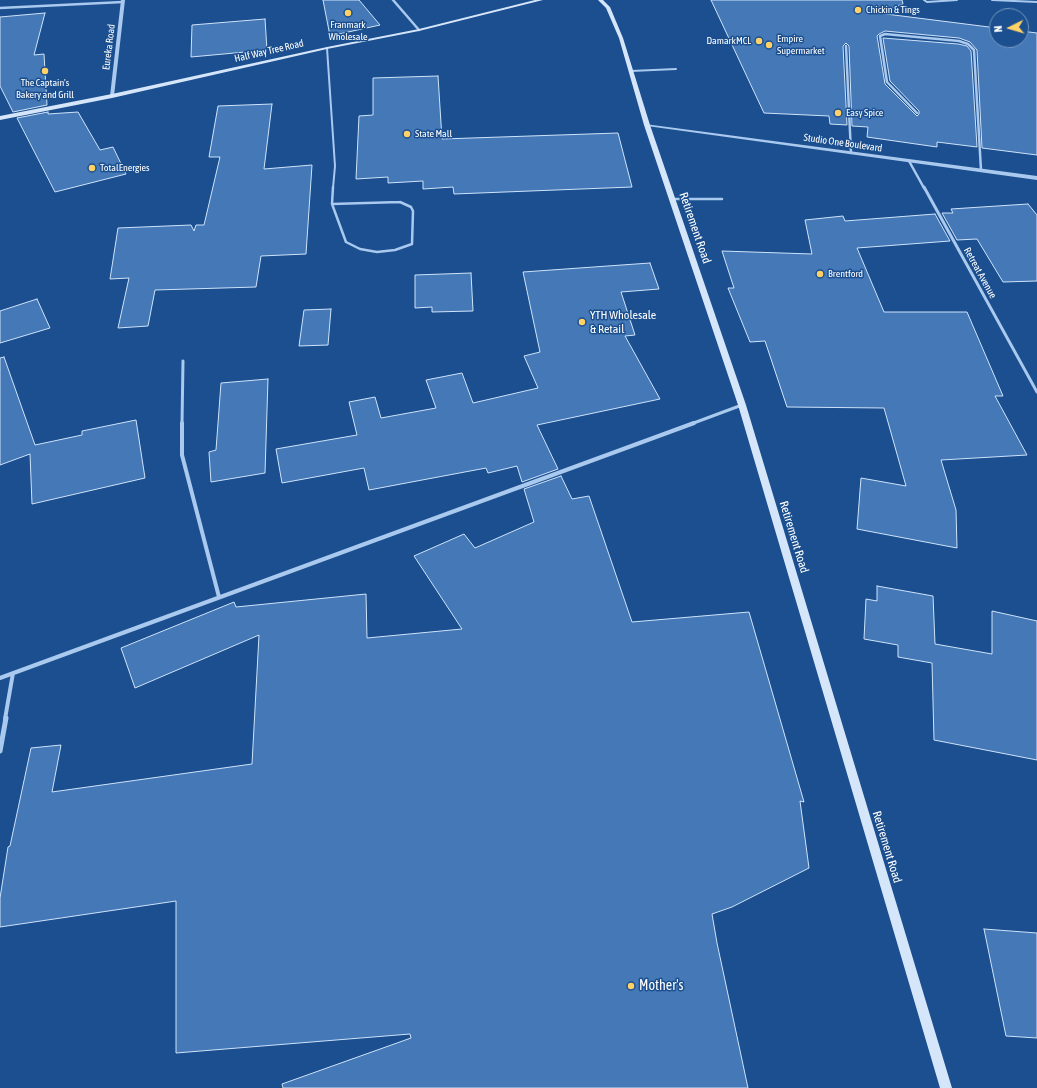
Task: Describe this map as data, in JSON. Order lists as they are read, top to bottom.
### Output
{
  "streets": {
    "main road": ["Half Way Tree Road", "Retirement Road"],
    "street": ["Eureka Road", "Studio One Boulevard", "Retreat Avenue"]
  },
  "crossings": [
    ["Eureka Road", "Half Way Tree Road"],
    ["Studio One Boulevard", "Retirement Road"],
    ["Studio One Boulevard", "Retreat Avenue"]
  ],
  "places": [
    "Chickin & Tings",
    "Franmark Wholesale",
    "DamarkMCL",
    "Empire Supermarket",
    "The Captain's Bakery and Grill",
    "Easy Spice",
    "State Mall",
    "TotalEnergies",
    "Brentford",
    "YTH Wholesale & Retail",
    "Mother's"
  ],
  "north": "left"
}
